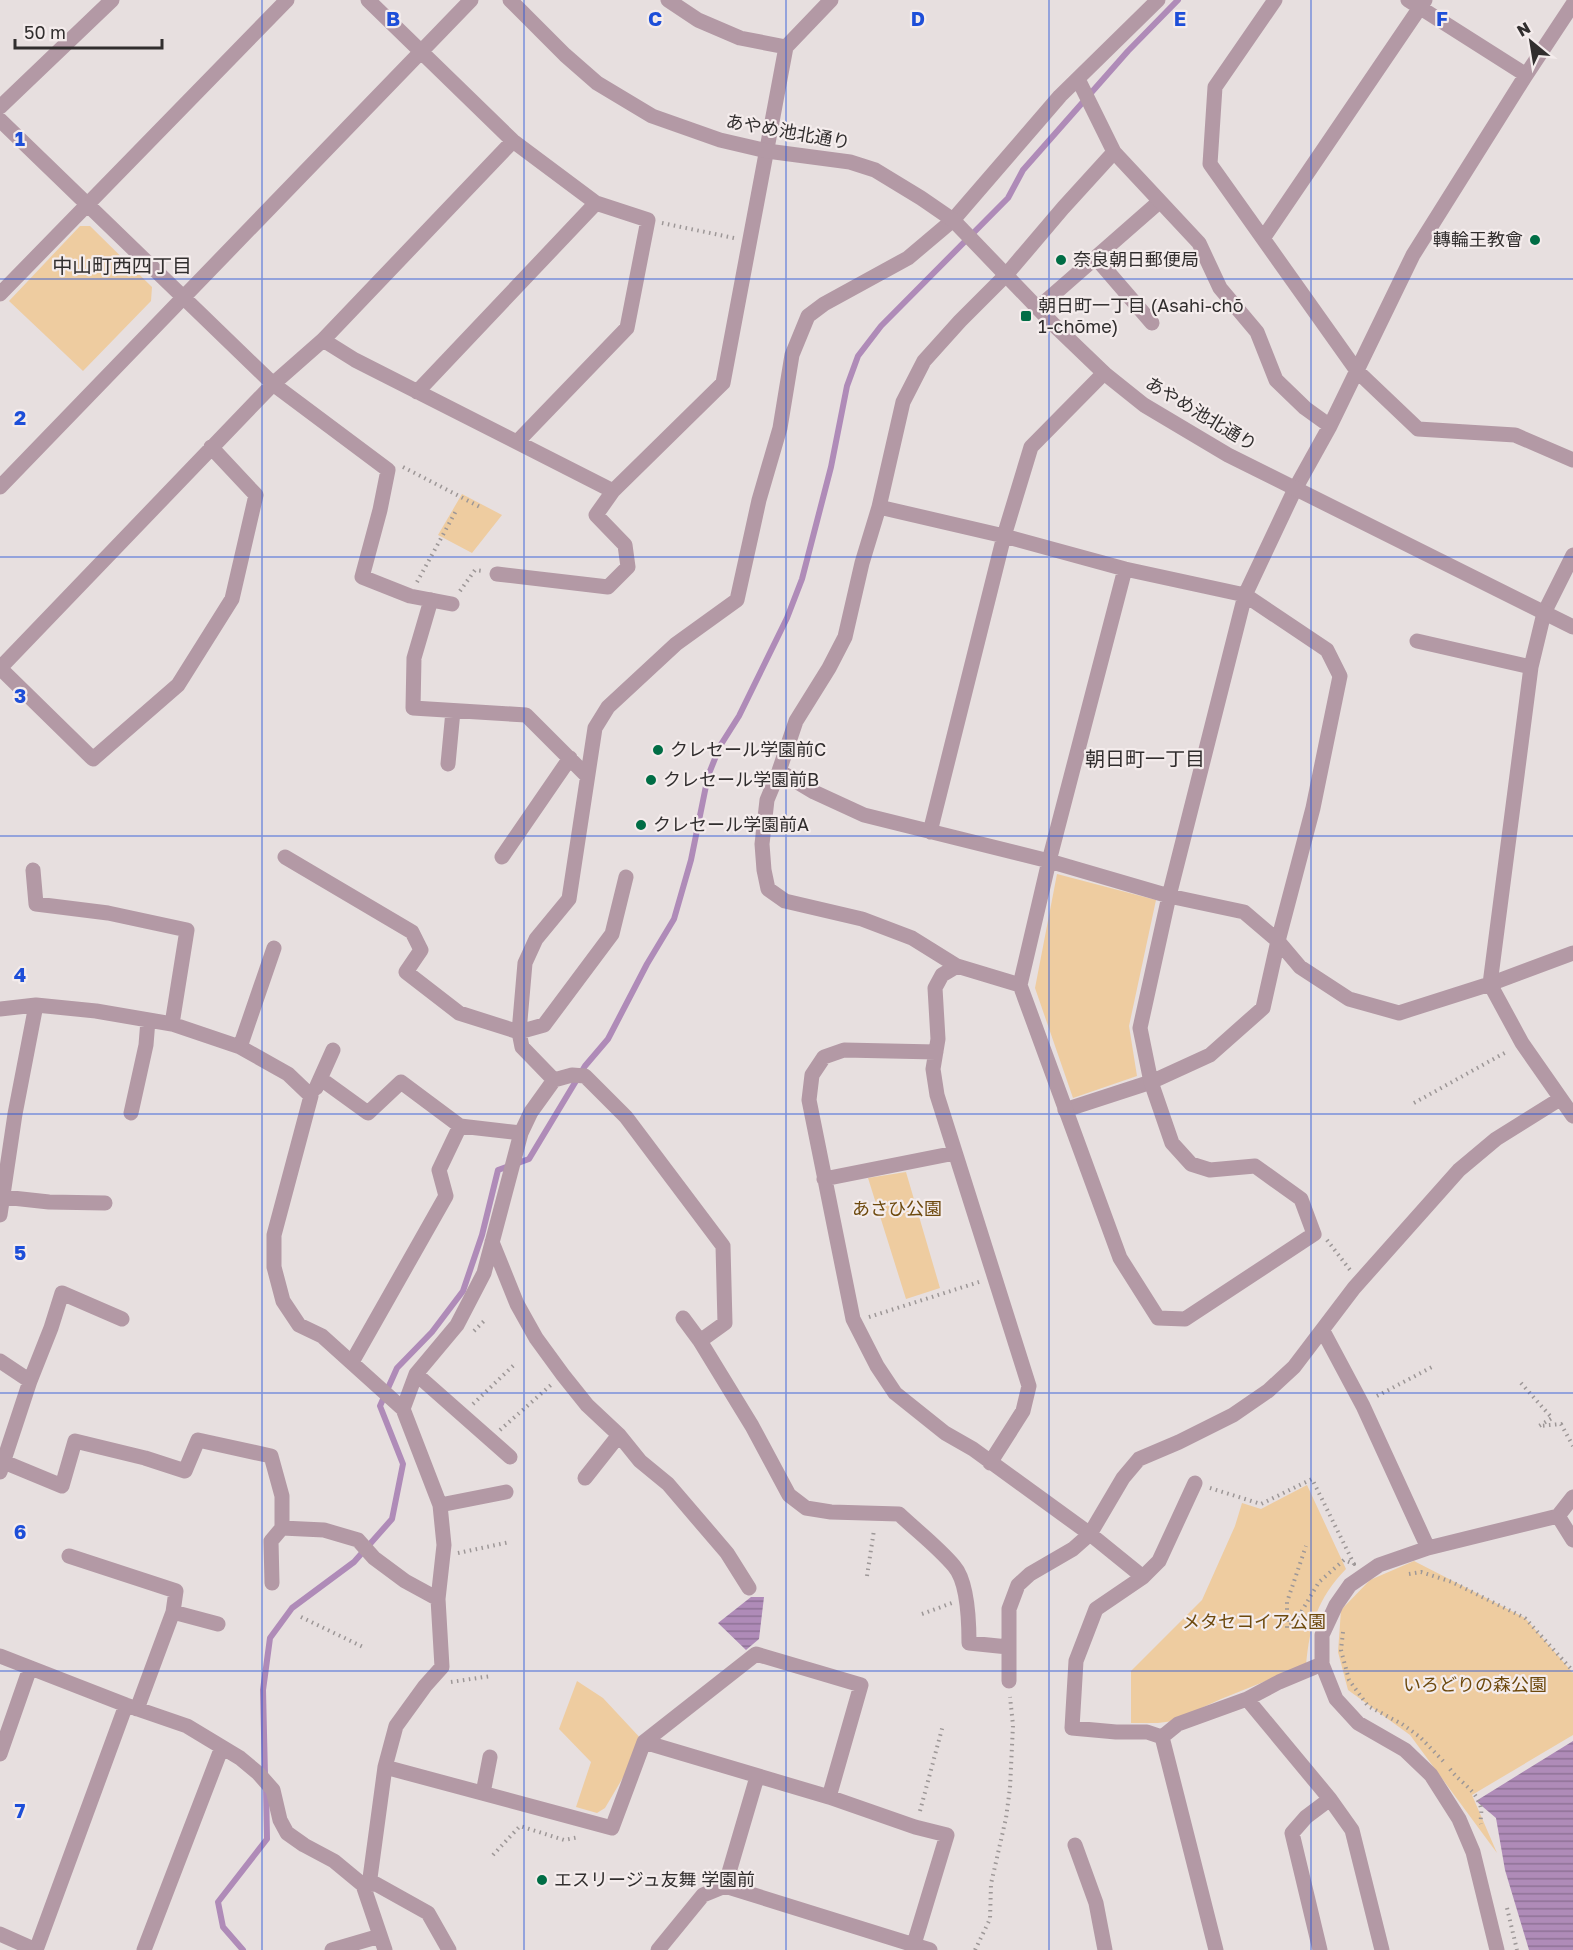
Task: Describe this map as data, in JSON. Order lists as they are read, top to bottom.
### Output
{
  "streets": {
    "street": ["あやめ池北通り"]
  },
  "districts": ["中山町西四丁目", "朝日町一丁目"],
  "parks": ["あさひ公園", "メタセコイア公園", "いろどりの森公園"],
  "places": {
    "other": [
      "轉輪王教會",
      "奈良朝日郵便局",
      "クレセール学園前C",
      "クレセール学園前B",
      "クレセール学園前A",
      "エスリージュ友舞 学園前"
    ],
    "transit": ["朝日町一丁目 (Asahi-chō 1-chōme)"]
  },
  "scale_bar": "50 m",
  "north": "top left",
  "grid": {
    "columns": [
      "B",
      "C",
      "D",
      "E",
      "F"
    ],
    "rows": [
      "1",
      "2",
      "3",
      "4",
      "5",
      "6",
      "7"
    ]
  }
}
